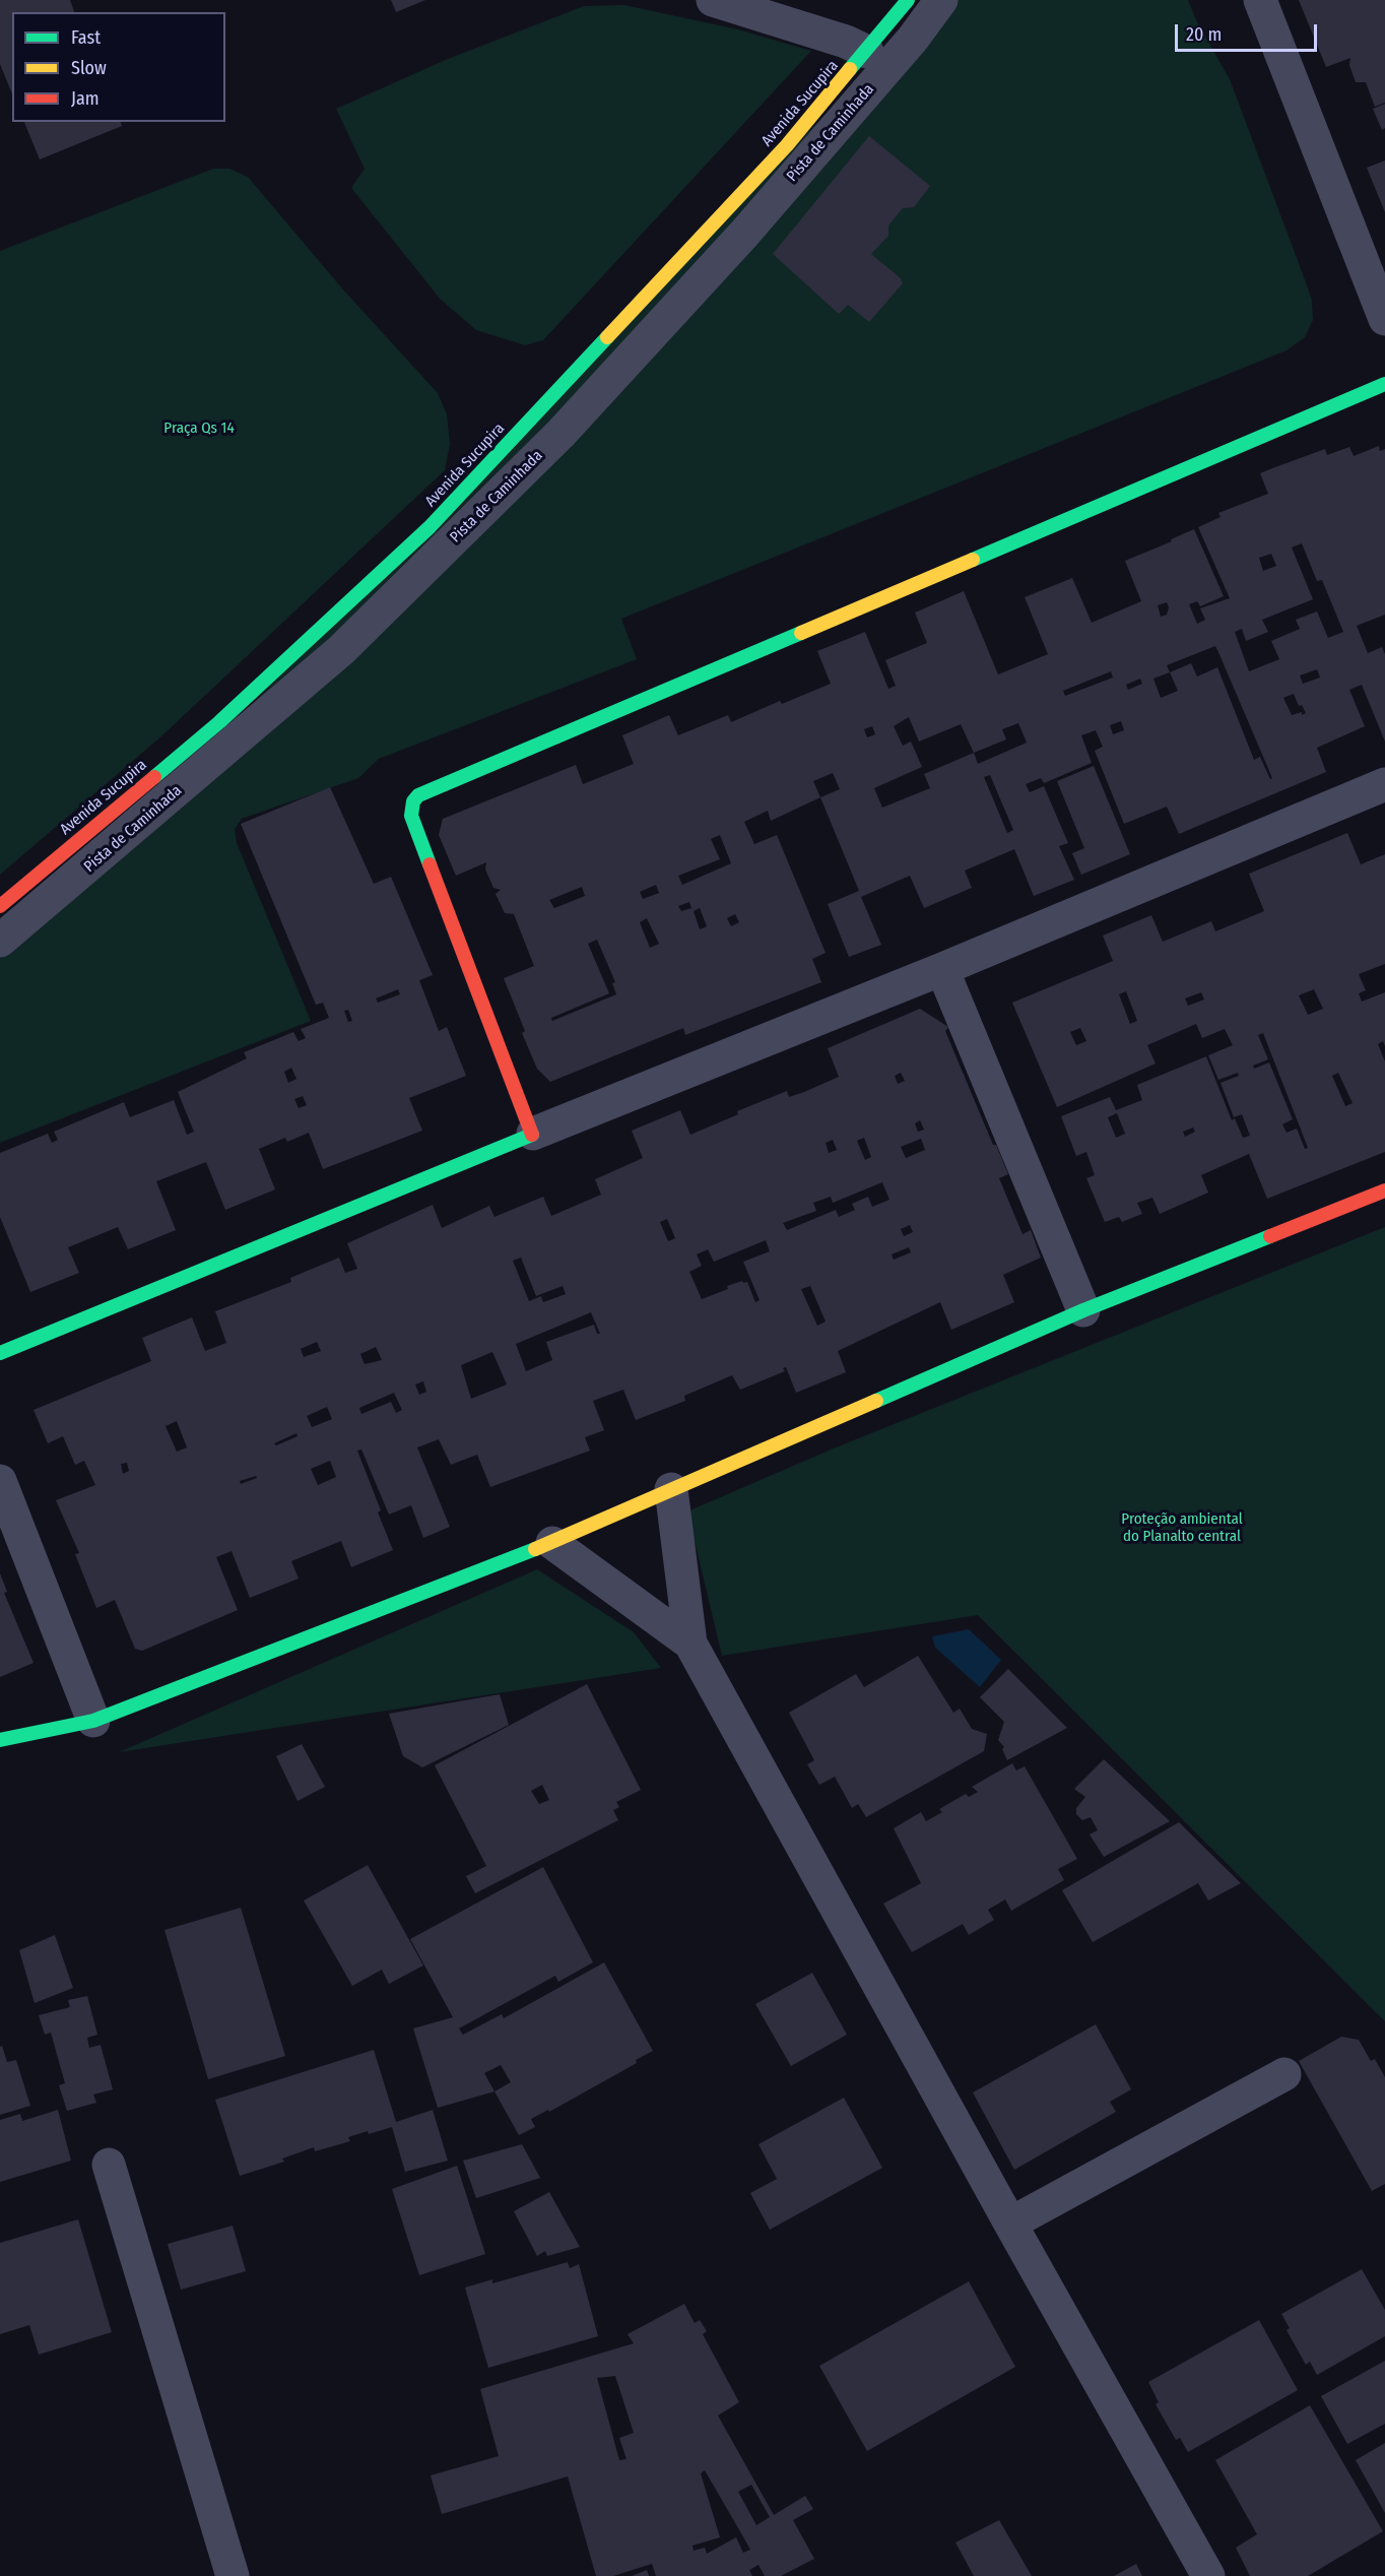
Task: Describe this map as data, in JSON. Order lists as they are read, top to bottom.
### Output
{
  "streets": {
    "street": ["Avenida Sucupira", "Pista de Caminhada"]
  },
  "parks": ["Praça Qs 14", "Proteção ambiental do Planalto central"],
  "legend": ["Fast", "Slow", "Jam"],
  "scale_bar": "20 m"
}
